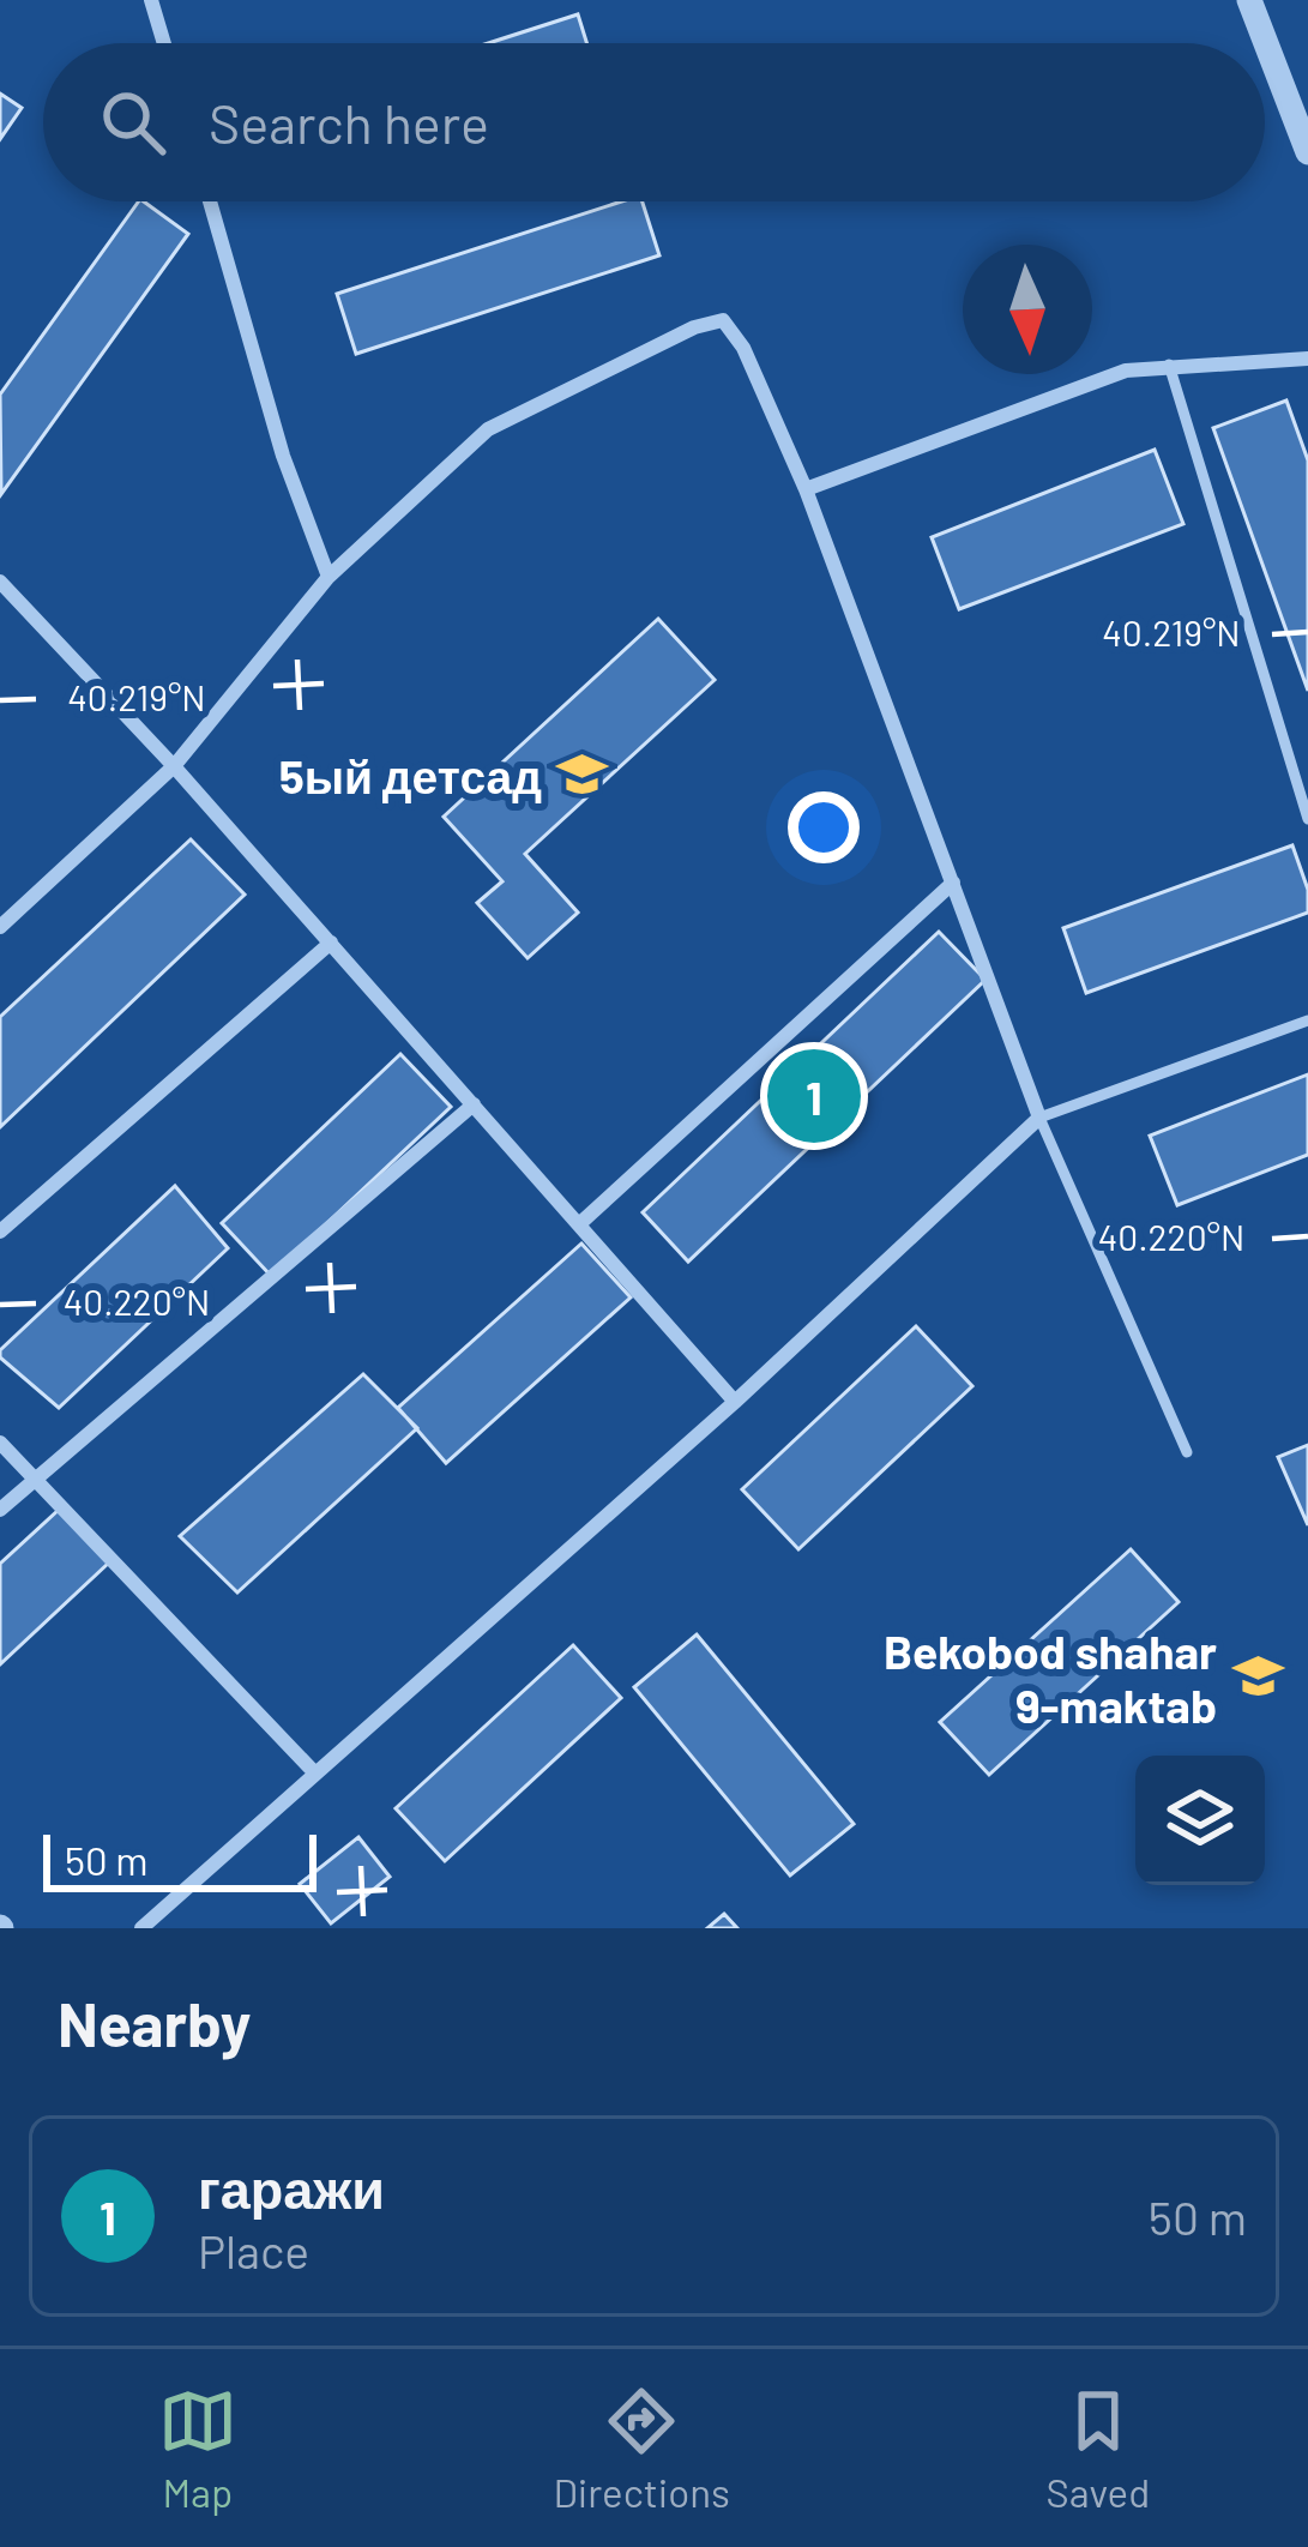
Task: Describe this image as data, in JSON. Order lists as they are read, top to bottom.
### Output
{
  "places": {
    "school or university": ["5ый детсад", "Bekobod shahar 9-maktab"]
  },
  "scale_bar": "50 m",
  "north": "bottom",
  "page": {
    "search": "Search here",
    "pins": "1",
    "scale": "50 m",
    "heading": "Nearby",
    "list": [
      {
        "mark": "1",
        "name": "гаражи",
        "note": "Place",
        "value": "50 m"
      }
    ],
    "nav": ["Map", "Directions", "Saved"]
  },
  "coordinates": ["40.219°N", "40.220°N"]
}
